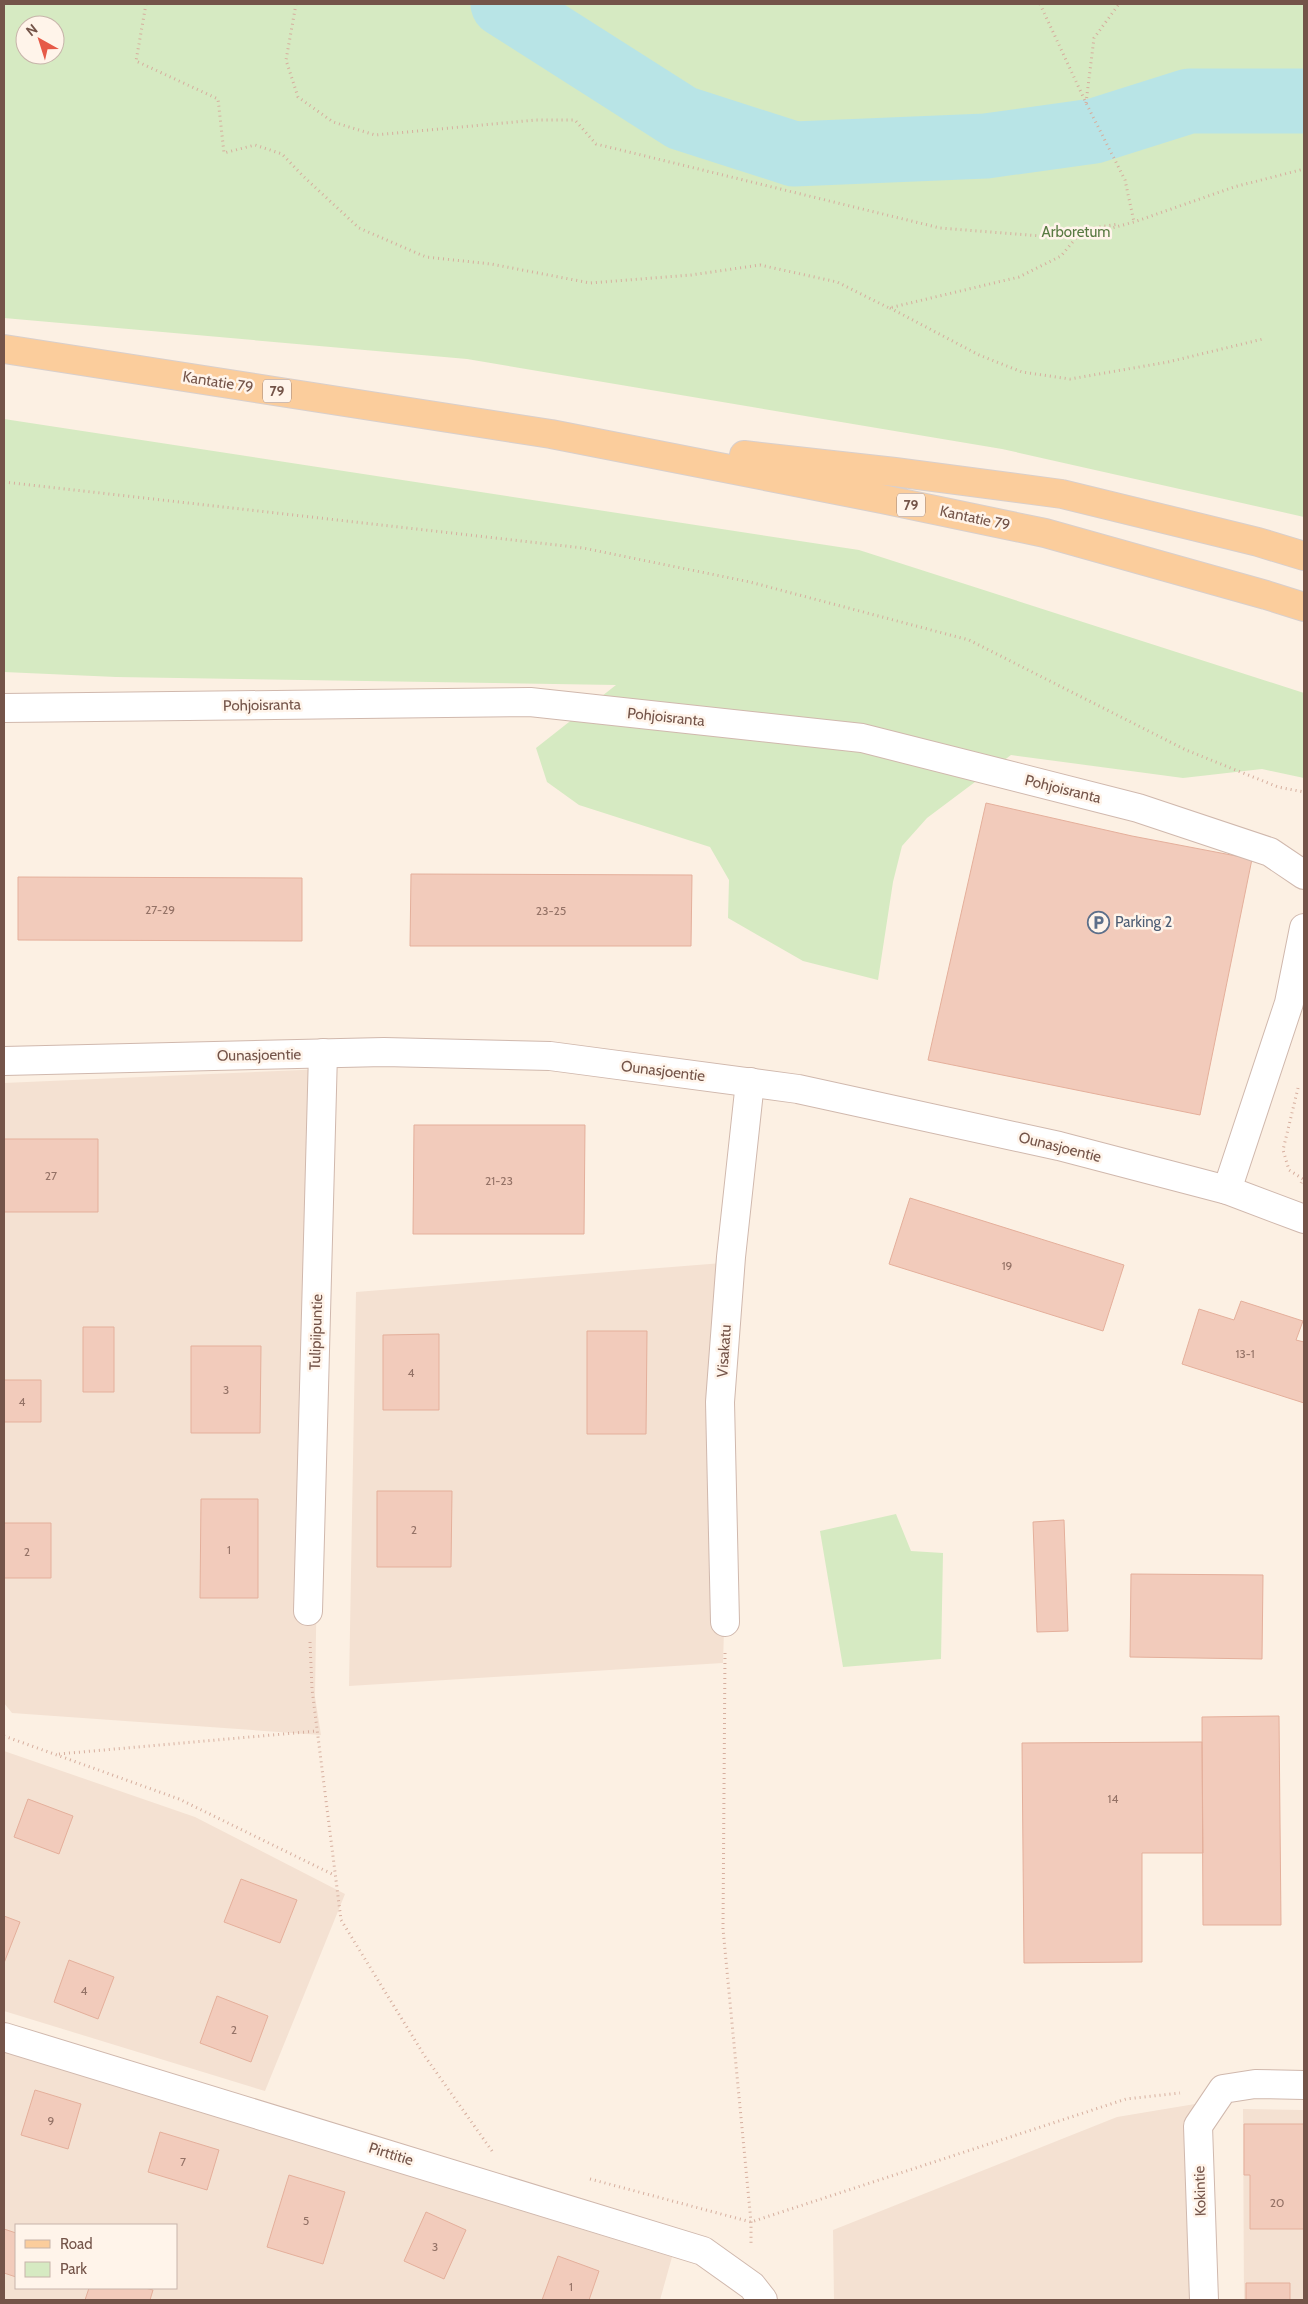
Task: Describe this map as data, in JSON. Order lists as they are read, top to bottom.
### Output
{
  "streets": {
    "main road": ["Kantatie 79", "79"],
    "street": [
      "Pohjoisranta",
      "Ounasjoentie",
      "Tulipiipuntie",
      "Visakatu",
      "Pirttitie",
      "Kokintie"
    ]
  },
  "crossings": [
    ["Ounasjoentie", "Tulipiipuntie"],
    ["Ounasjoentie", "Visakatu"]
  ],
  "parks": ["Arboretum"],
  "places": {
    "parking": ["Parking 2"]
  },
  "house_numbers": [
    "27-29",
    "23-25",
    "27",
    "21-23",
    "19",
    "13-1",
    "4",
    "3",
    "4",
    "2",
    "1",
    "2",
    "14",
    "4",
    "2",
    "9",
    "7",
    "20",
    "5",
    "3",
    "1"
  ],
  "legend": ["Road", "Park"],
  "north": "top left"
}
